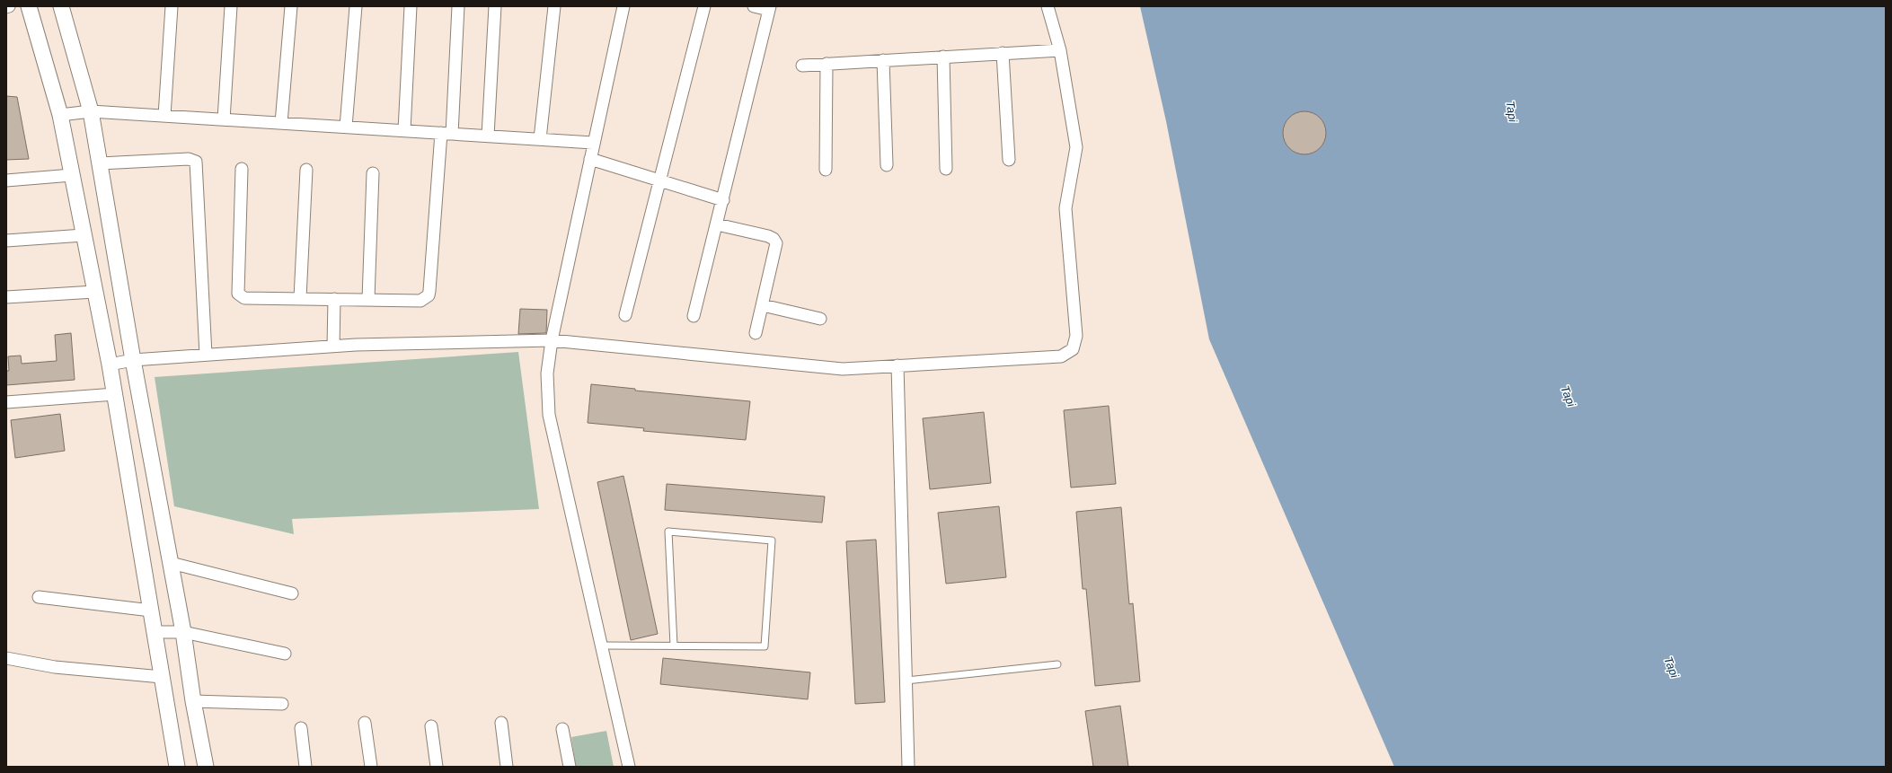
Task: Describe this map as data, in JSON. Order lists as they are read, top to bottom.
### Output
{
  "water": ["Tapi"]
}
